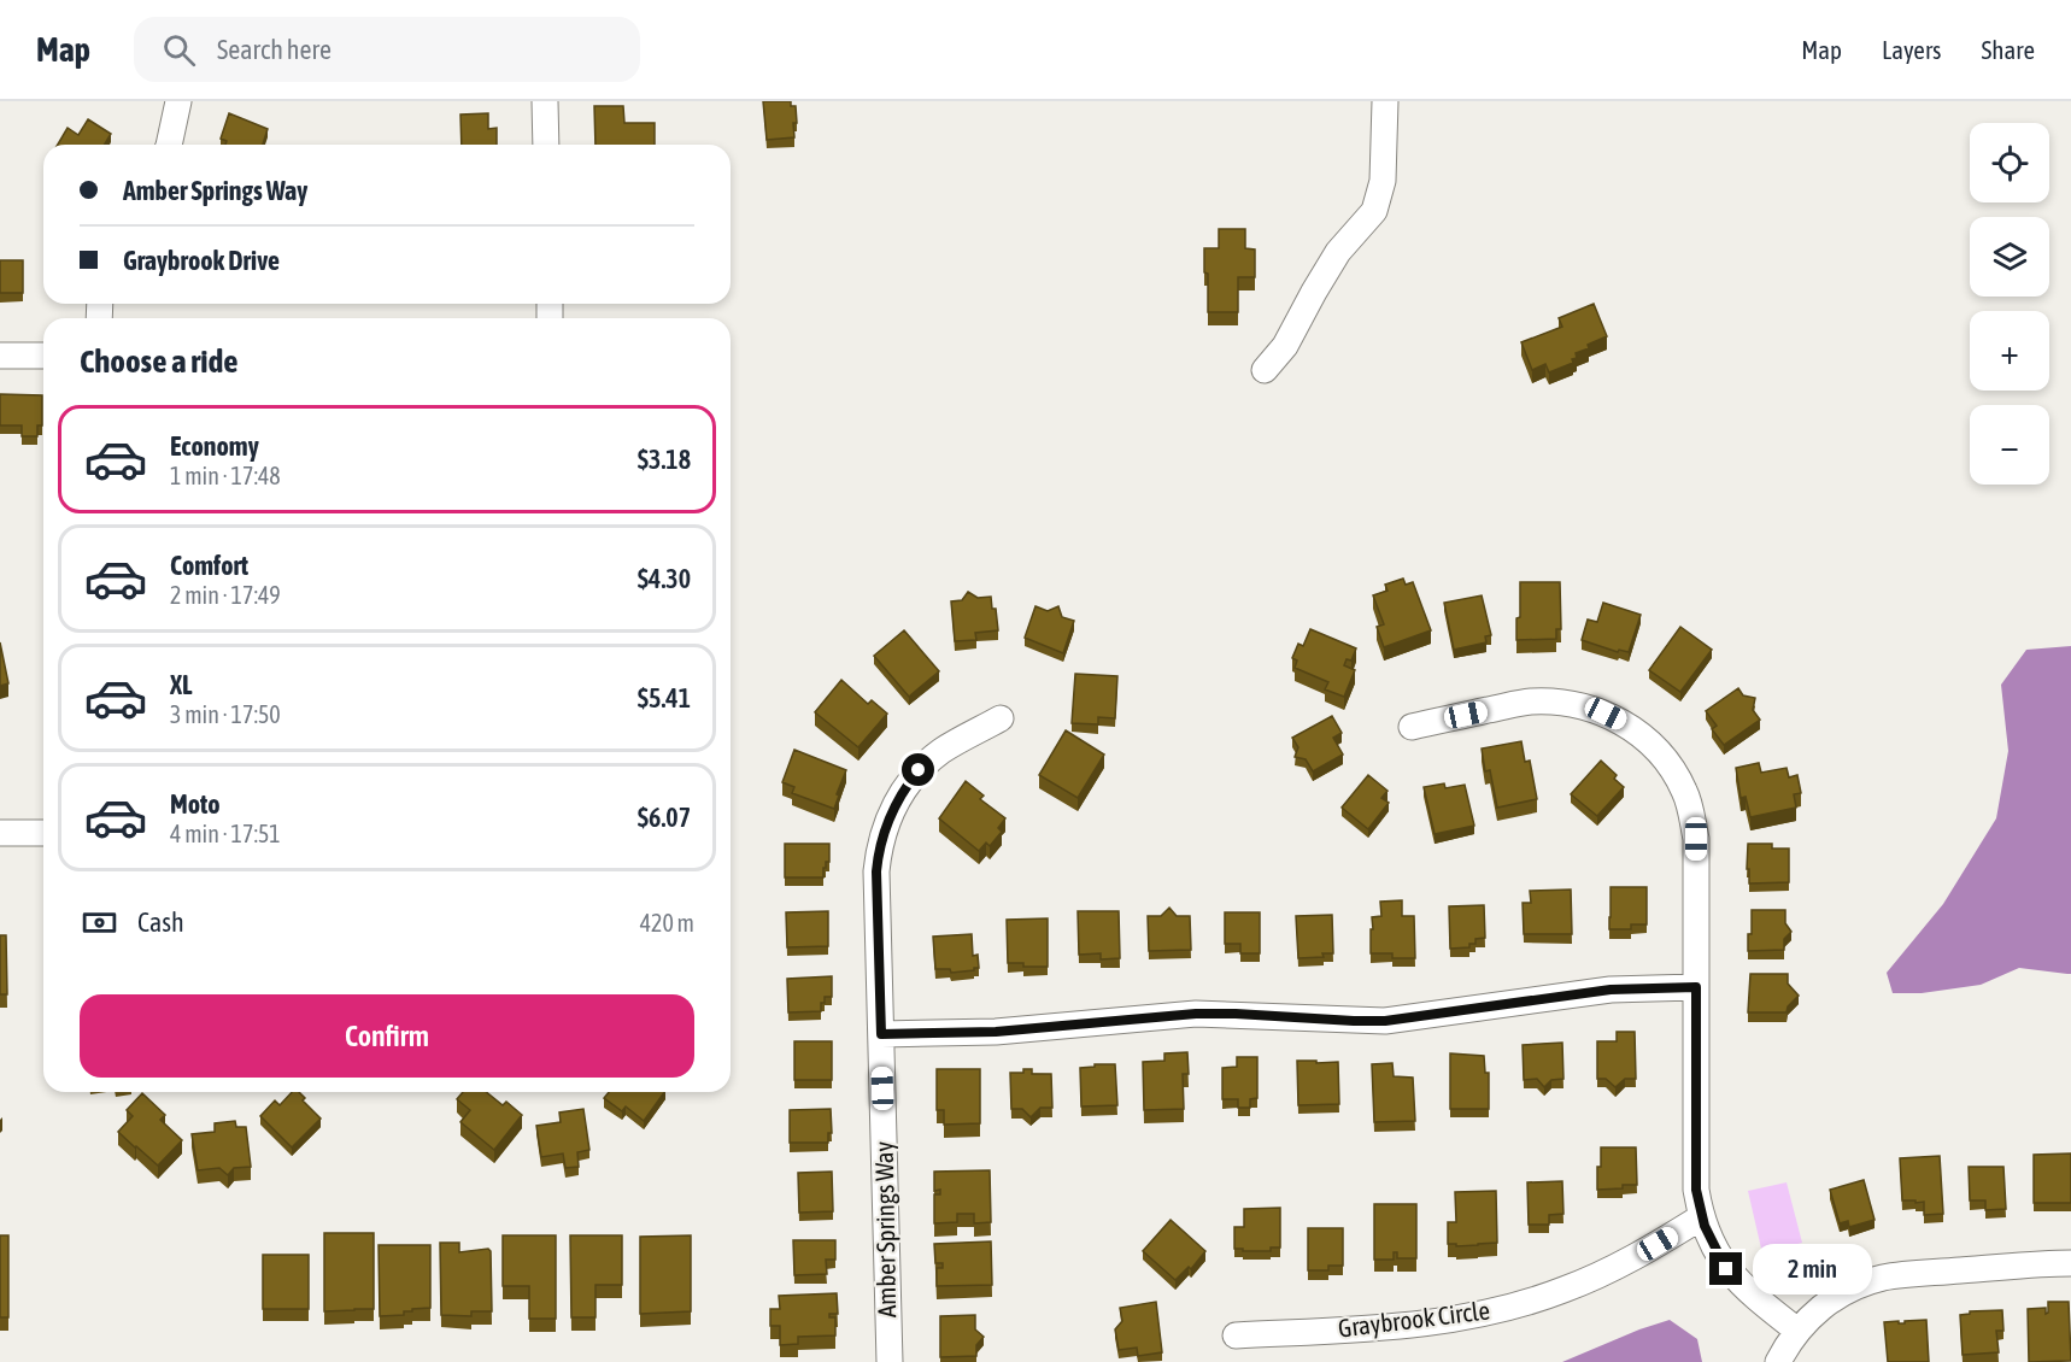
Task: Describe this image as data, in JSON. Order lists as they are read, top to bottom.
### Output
{
  "streets": {
    "street": ["Amber Springs Way", "Graybrook Circle"]
  },
  "page": {
    "header": "Map",
    "search": "Search here",
    "nav": ["Map", "Layers", "Share"],
    "map_buttons": ["+", "−"],
    "banner": ["Amber Springs Way", "Graybrook Drive"],
    "heading": "Choose a ride",
    "list": [
      {
        "name": "Economy",
        "note": "1 min · 17:48",
        "value": "$3.18"
      },
      {
        "name": "Comfort",
        "note": "2 min · 17:49",
        "value": "$4.30"
      },
      {
        "name": "XL",
        "note": "3 min · 17:50",
        "value": "$5.41"
      },
      {
        "name": "Moto",
        "note": "4 min · 17:51",
        "value": "$6.07"
      }
    ],
    "pay": ["Cash", "420 m"],
    "buttons": "Confirm",
    "bubble": "2 min"
  }
}
